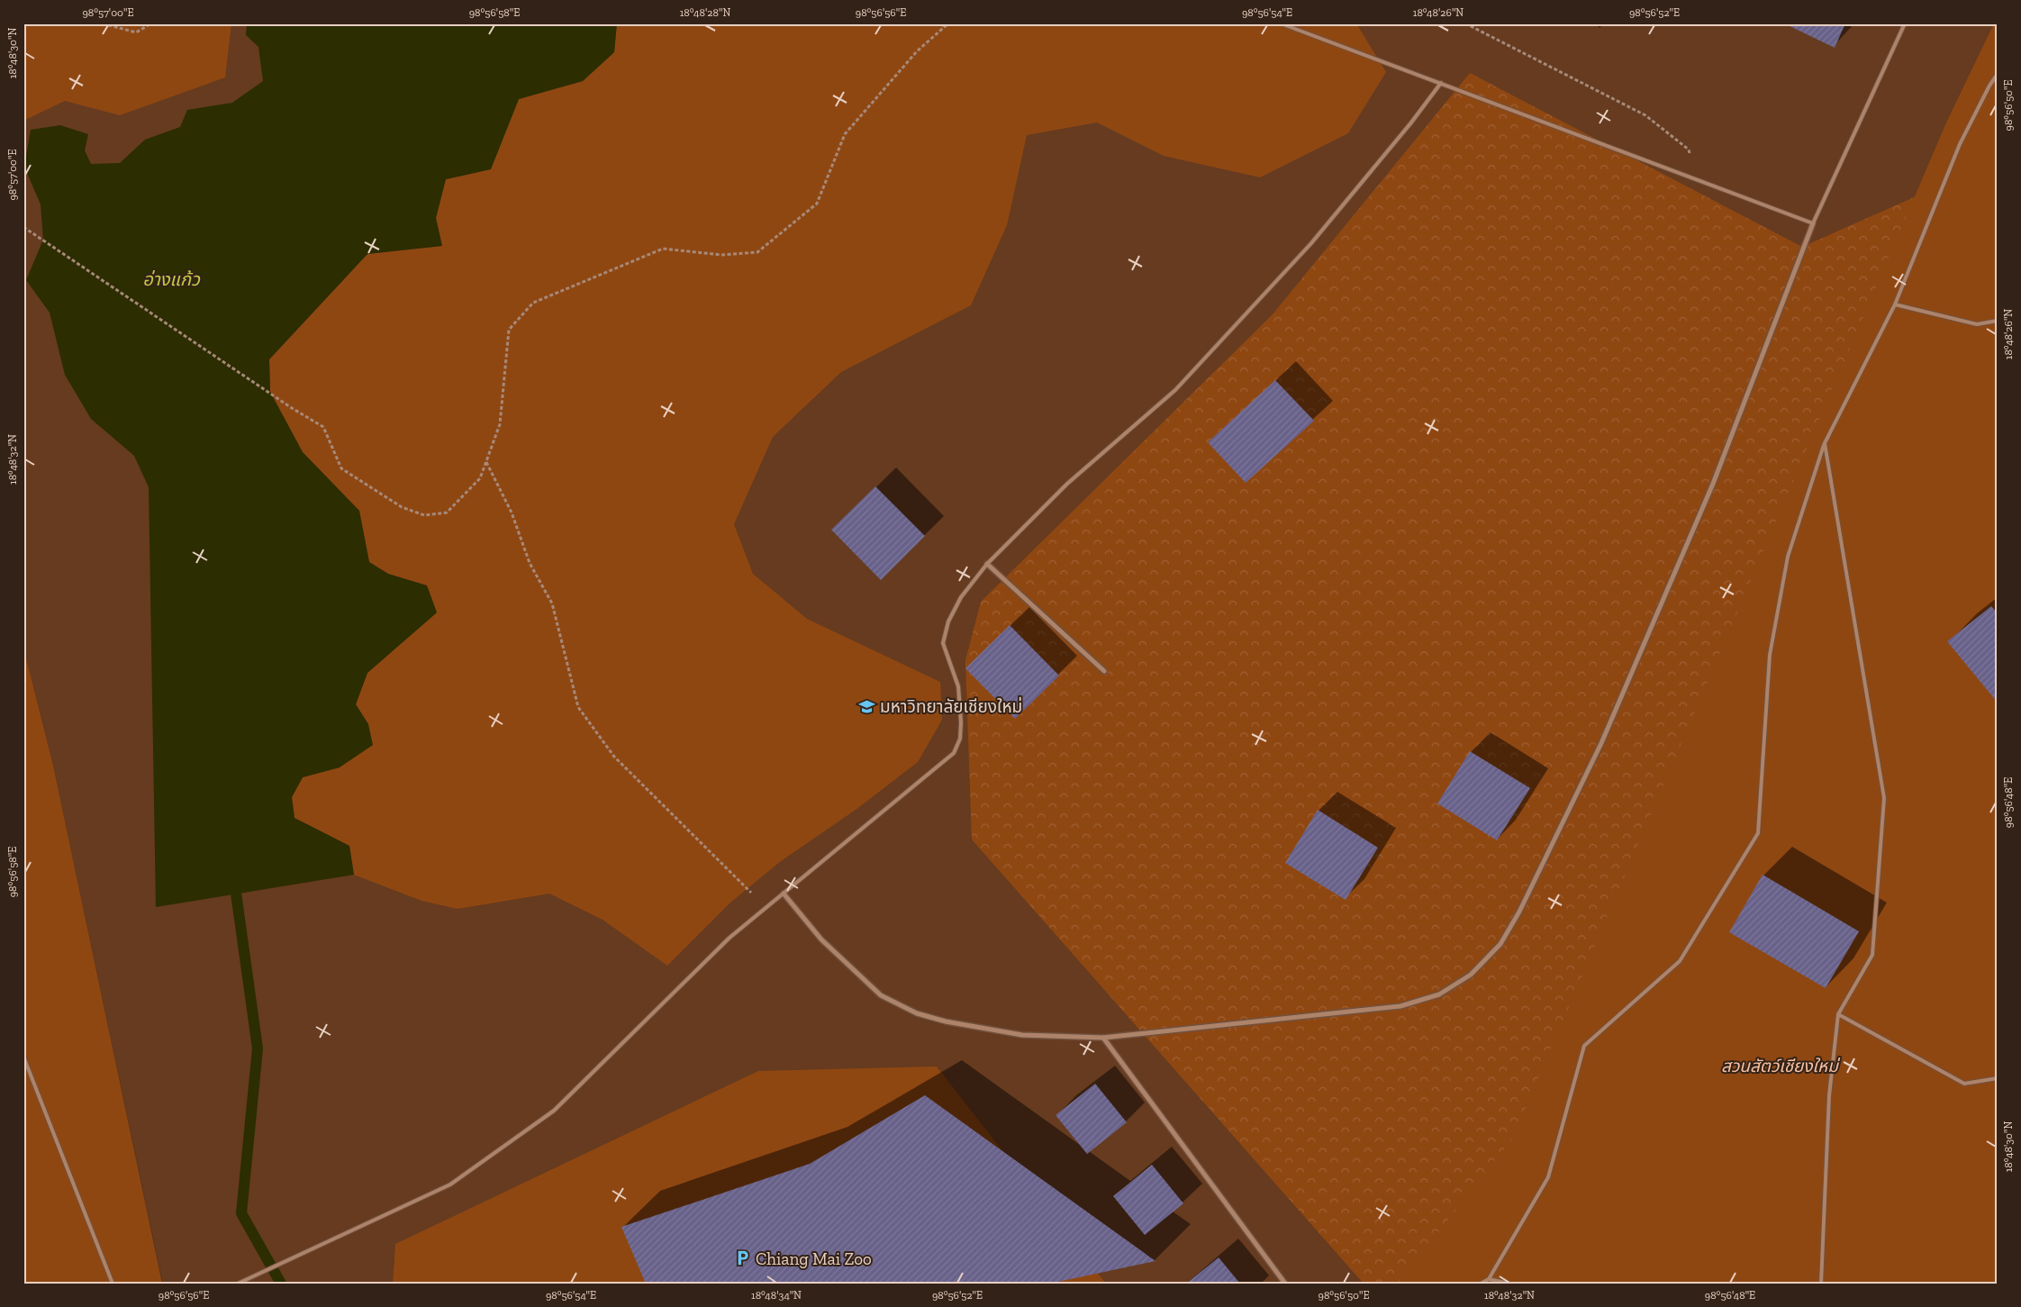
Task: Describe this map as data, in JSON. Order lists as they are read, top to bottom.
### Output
{
  "water": ["อ่างแก้ว"],
  "parks": ["สวนสัตว์เชียงใหม่"],
  "places": {
    "school or university": ["มหาวิทยาลัยเชียงใหม่"],
    "parking": ["Chiang Mai Zoo"]
  },
  "coordinates": [
    "98°57'00\"E",
    "98°56'58\"E",
    "18°48'28\"N",
    "98°56'56\"E",
    "98°56'54\"E",
    "18°48'26\"N",
    "98°56'52\"E",
    "18°48'30\"N",
    "98°56'50\"E",
    "18°48'32\"N",
    "98°56'48\"E",
    "18°48'34\"N"
  ]
}
